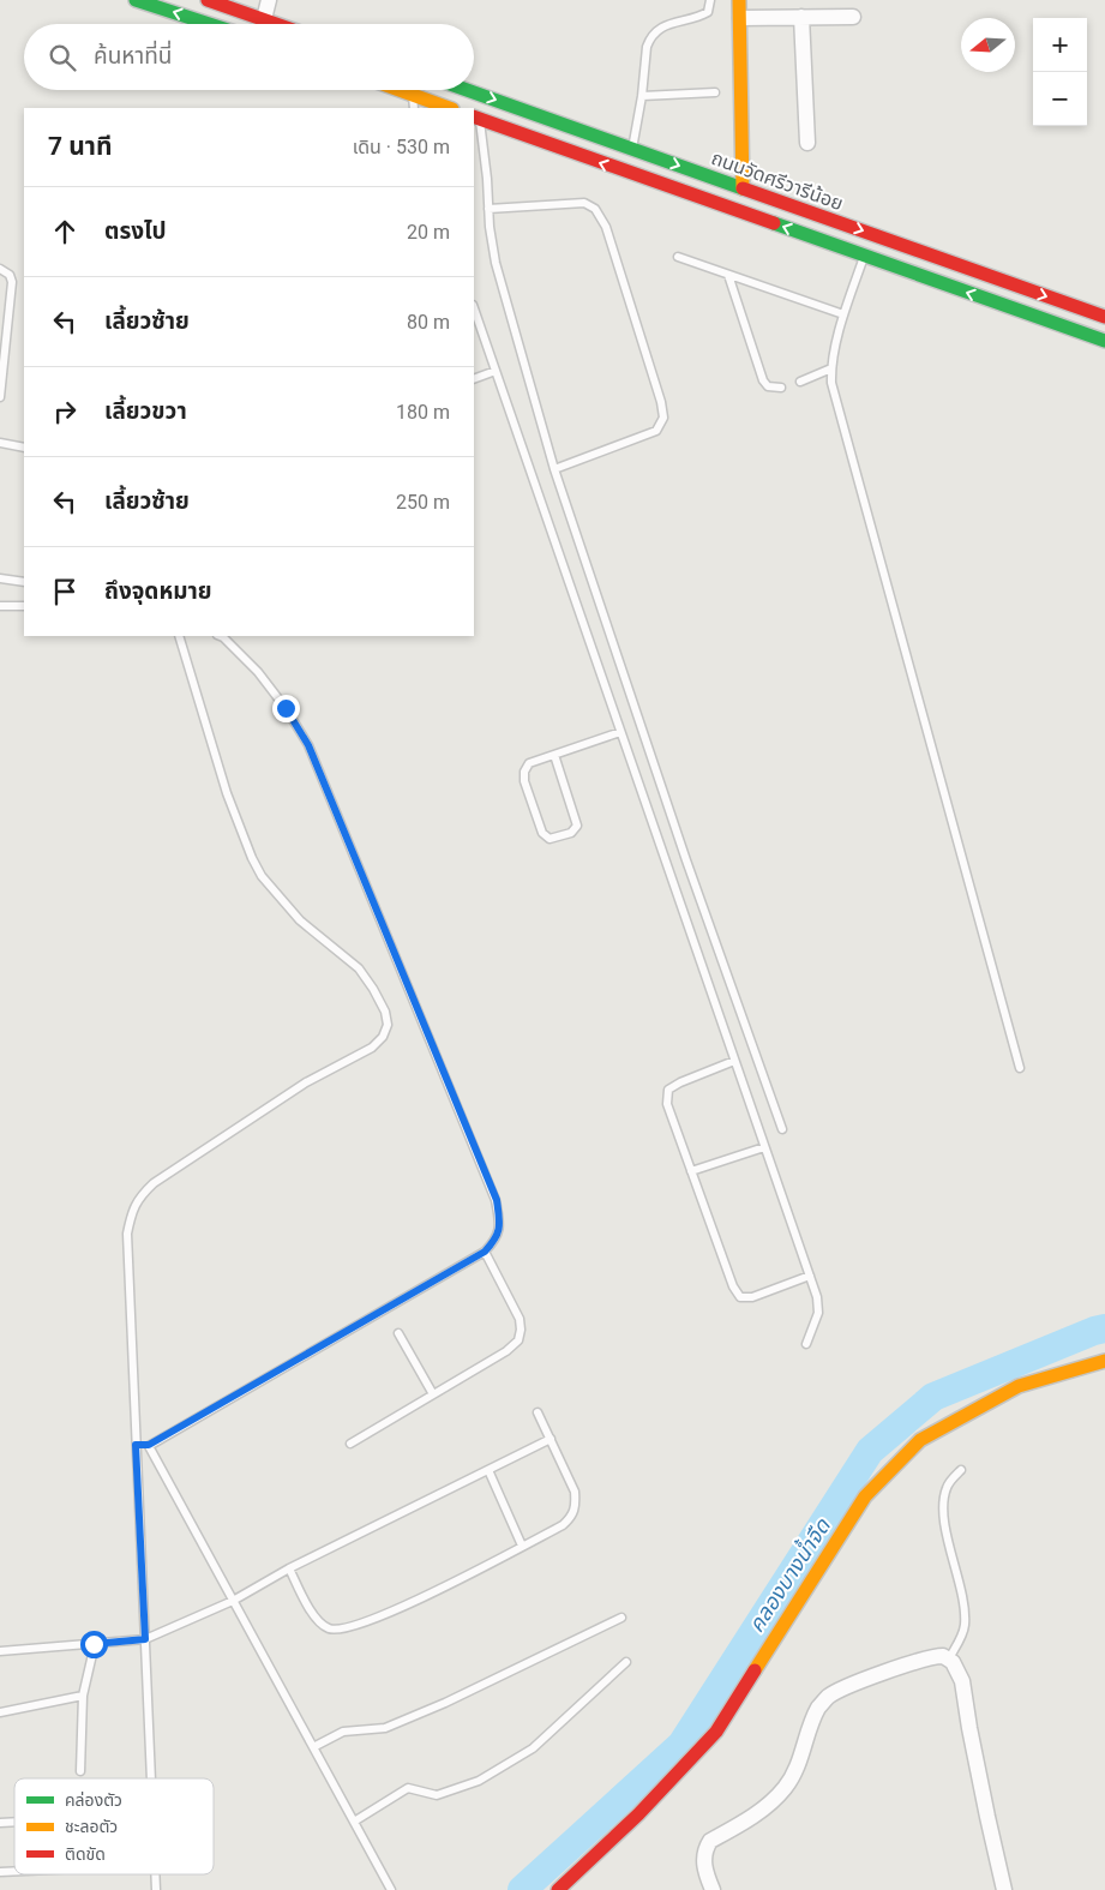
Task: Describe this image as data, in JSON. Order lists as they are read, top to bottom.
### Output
{
  "streets": {
    "main road": ["ถนนวัดศรีวารีน้อย"]
  },
  "water": ["คลองบางน้ำจืด"],
  "legend": ["คล่องตัว", "ชะลอตัว", "ติดขัด"],
  "north": "left",
  "page": {
    "map_buttons": ["+", "−"],
    "search": "ค้นหาที่นี่",
    "heading": ["7 นาที", "เดิน · 530 m"],
    "list": [
      ["ตรงไป", "20 m"],
      ["เลี้ยวซ้าย", "80 m"],
      ["เลี้ยวขวา", "180 m"],
      ["เลี้ยวซ้าย", "250 m"],
      "ถึงจุดหมาย"
    ]
  }
}
